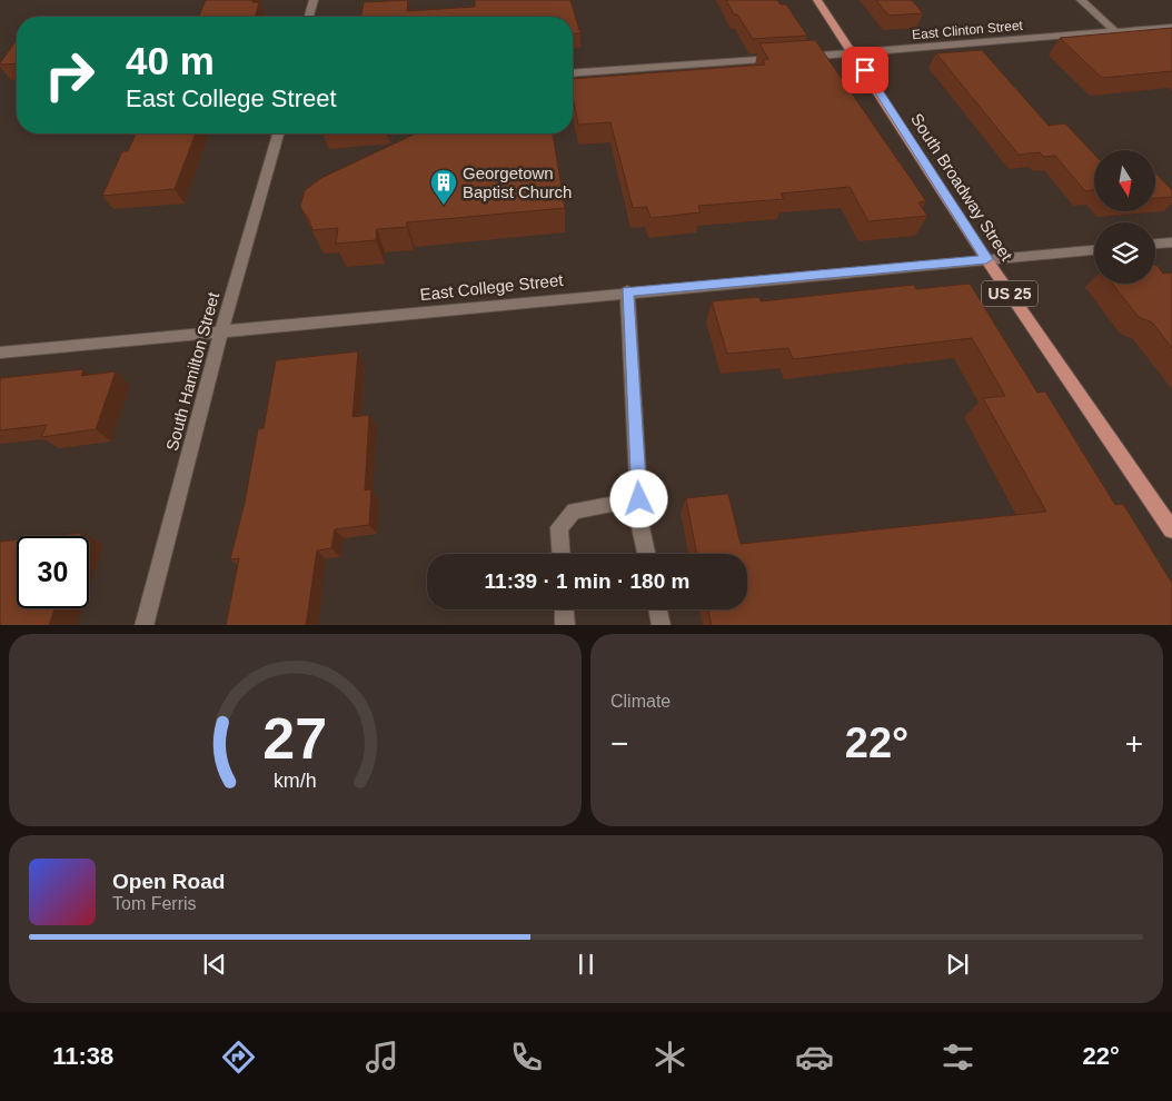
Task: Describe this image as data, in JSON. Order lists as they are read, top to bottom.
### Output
{
  "streets": {
    "main road": ["South Broadway Street", "US 25"],
    "street": ["East Clinton Street", "East College Street", "South Hamilton Street"]
  },
  "crossings": [
    ["East Clinton Street", "South Broadway Street"],
    ["South Broadway Street", "East College Street"],
    ["East College Street", "South Hamilton Street"]
  ],
  "places": {
    "building": ["Georgetown Baptist Church"]
  },
  "north": "bottom",
  "page": {
    "turn": ["40 m", "East College Street"],
    "limit": "30",
    "trip": "11:39 · 1 min · 180 m",
    "tile": "Climate",
    "heat": ["−", "22°", "+"],
    "song": ["Open Road", "Tom Ferris"],
    "tabs": ["11:38", "22°"],
    "gauge": ["27", "km/h"]
  }
}
